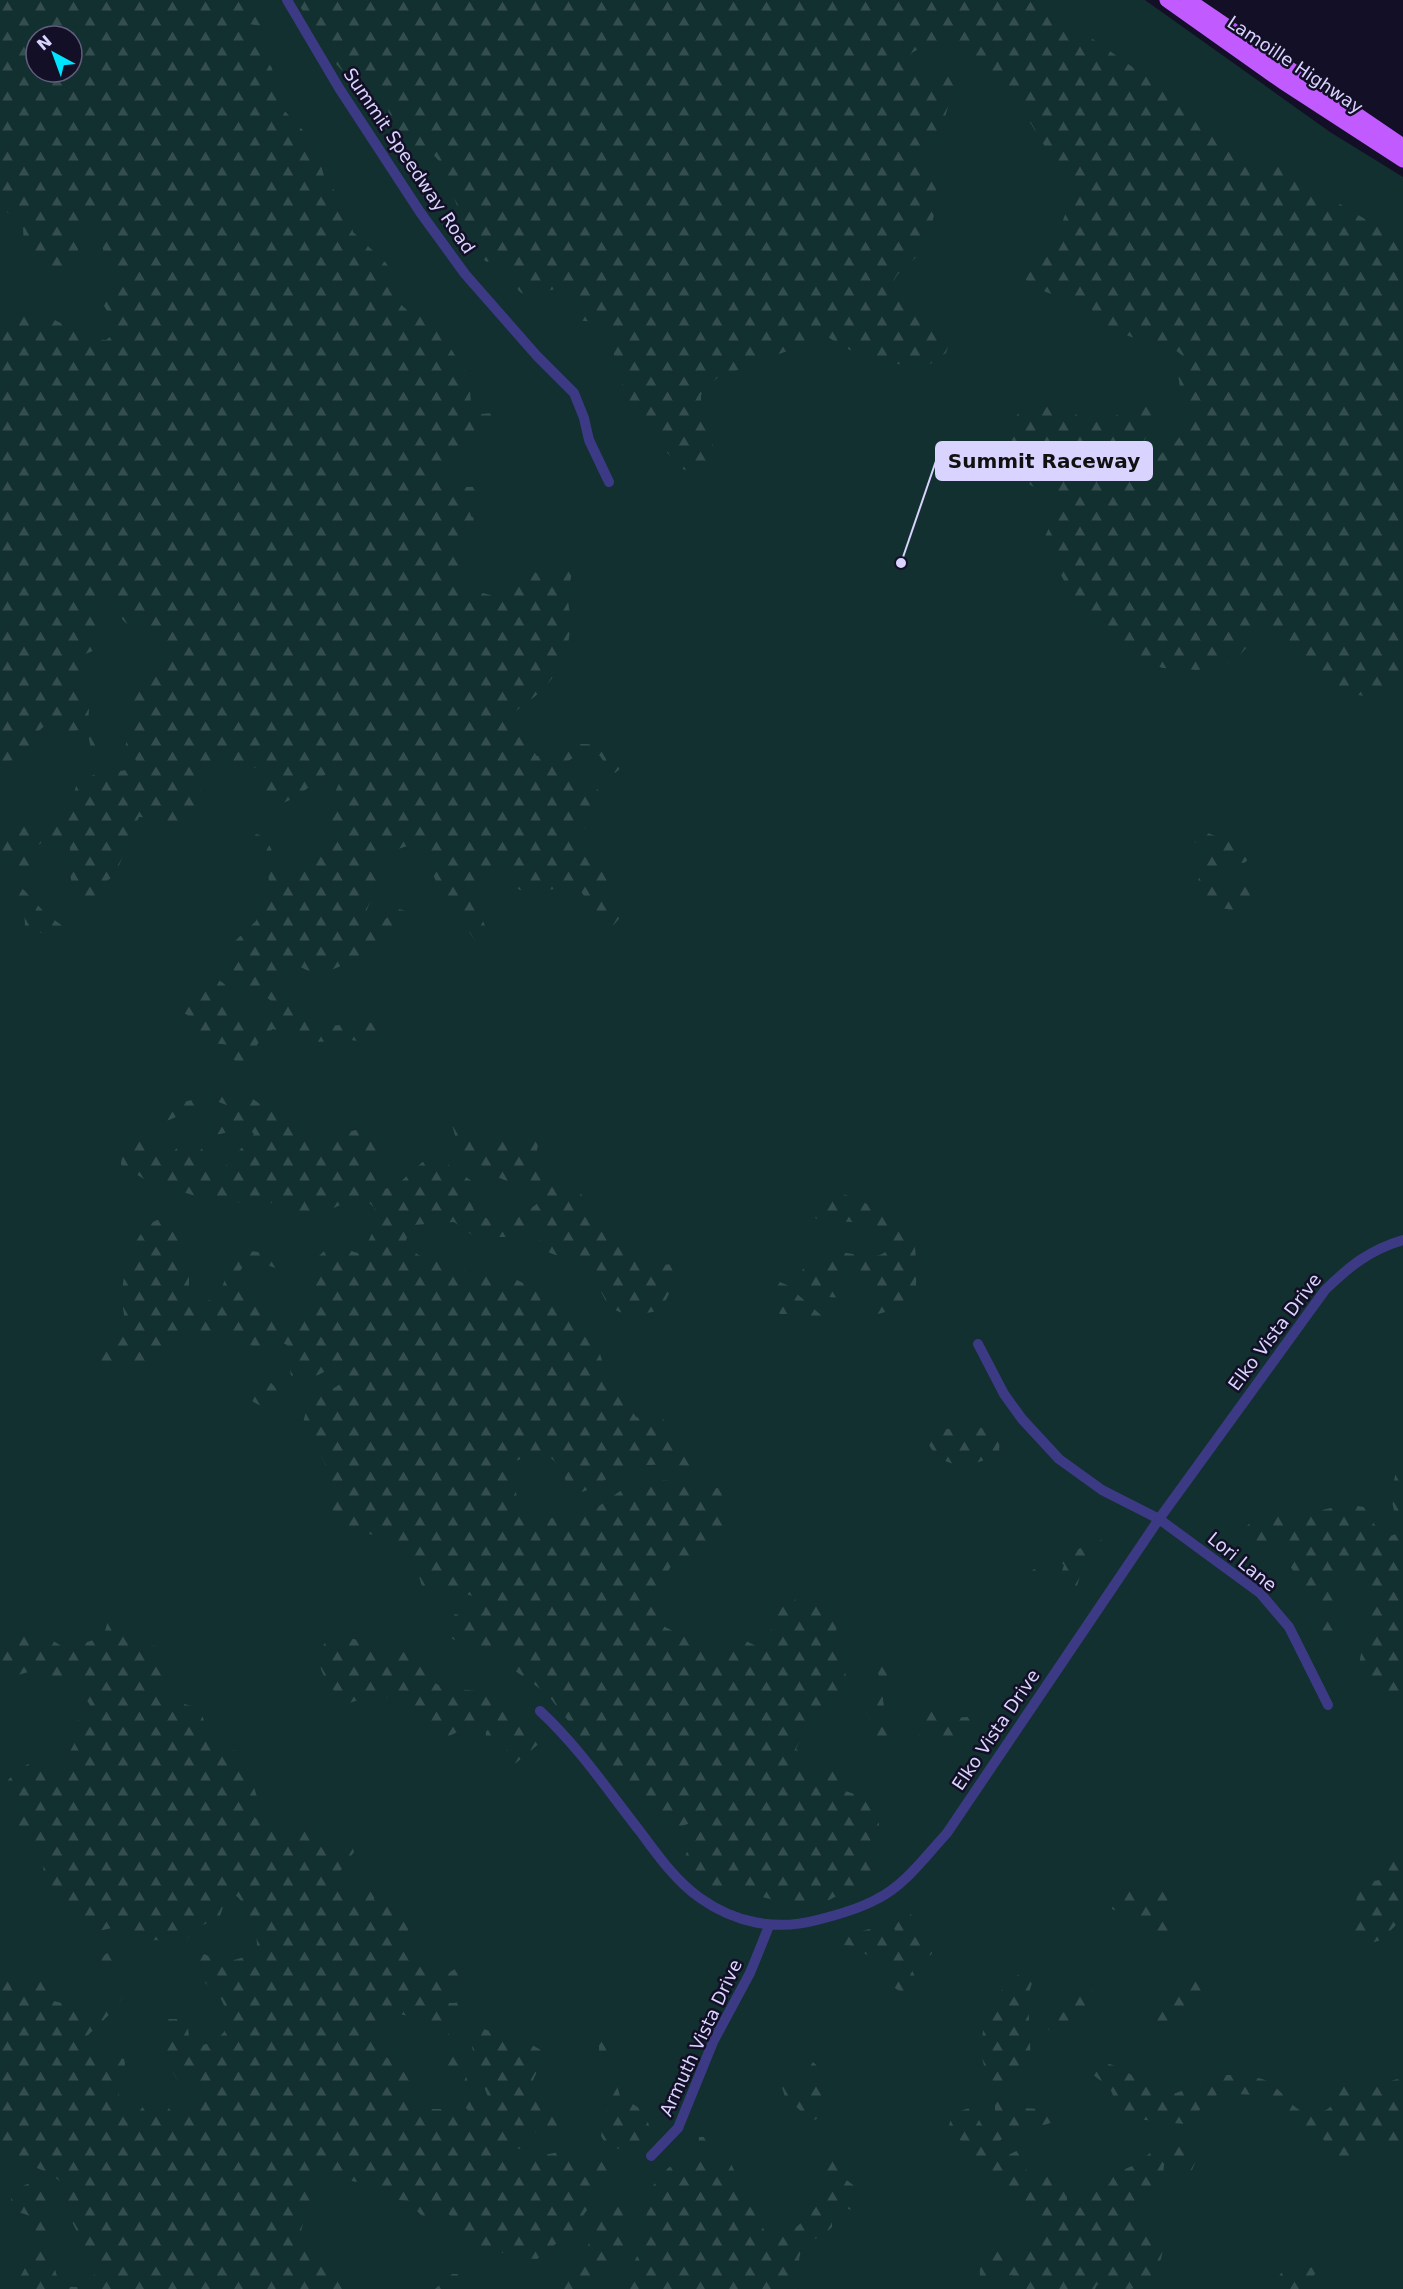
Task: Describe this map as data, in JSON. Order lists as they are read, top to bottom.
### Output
{
  "streets": {
    "main road": ["Lamoille Highway"],
    "street": [
      "Summit Speedway Road",
      "Elko Vista Drive",
      "Lori Lane",
      "Armuth Vista Drive"
    ]
  },
  "crossings": [
    ["Elko Vista Drive", "Lori Lane"],
    ["Elko Vista Drive", "Armuth Vista Drive"]
  ],
  "places": ["Summit Raceway"],
  "north": "top left"
}
